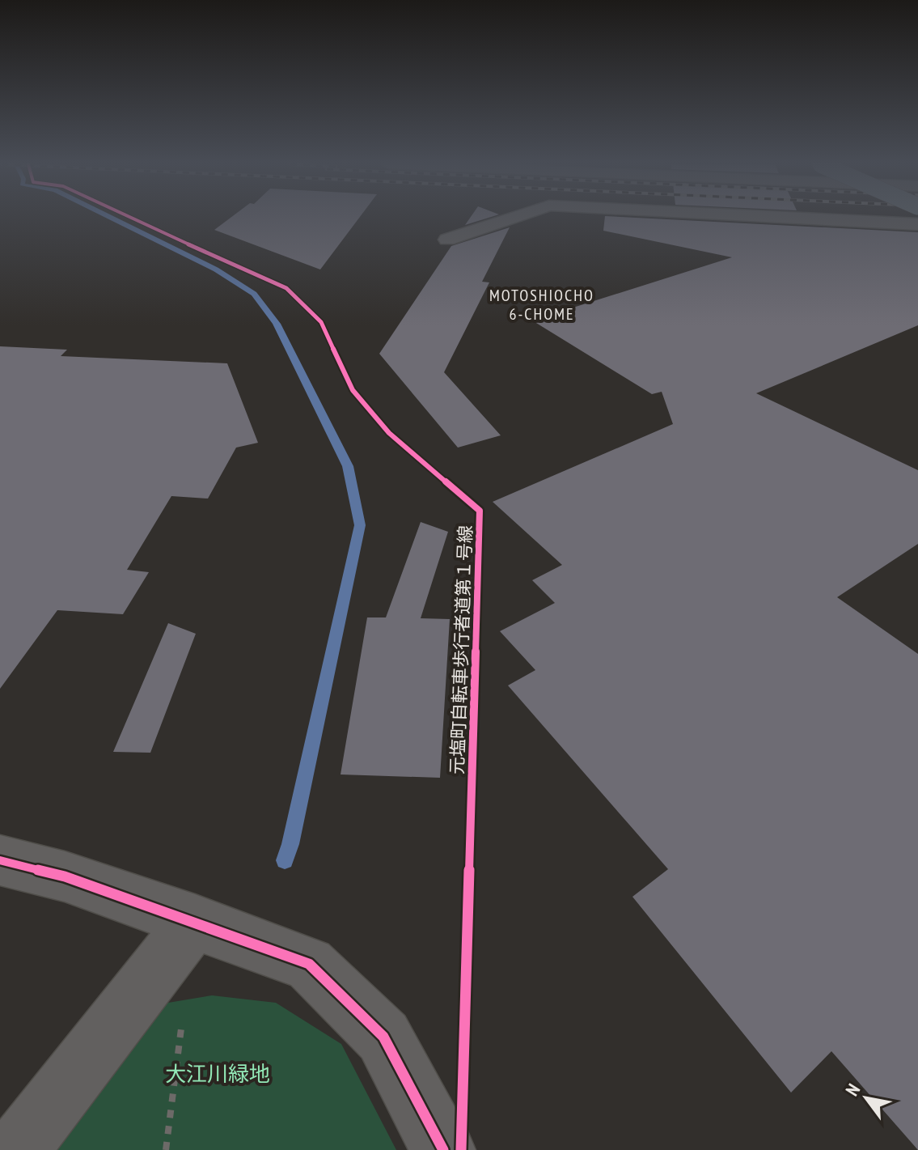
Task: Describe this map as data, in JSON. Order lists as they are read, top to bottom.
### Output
{
  "streets": {
    "cycle path": ["元塩町自転車歩行者道第１号線"]
  },
  "districts": ["MOTOSHIOCHO 6-CHOME"],
  "parks": ["大江川緑地"],
  "north": "top left"
}
